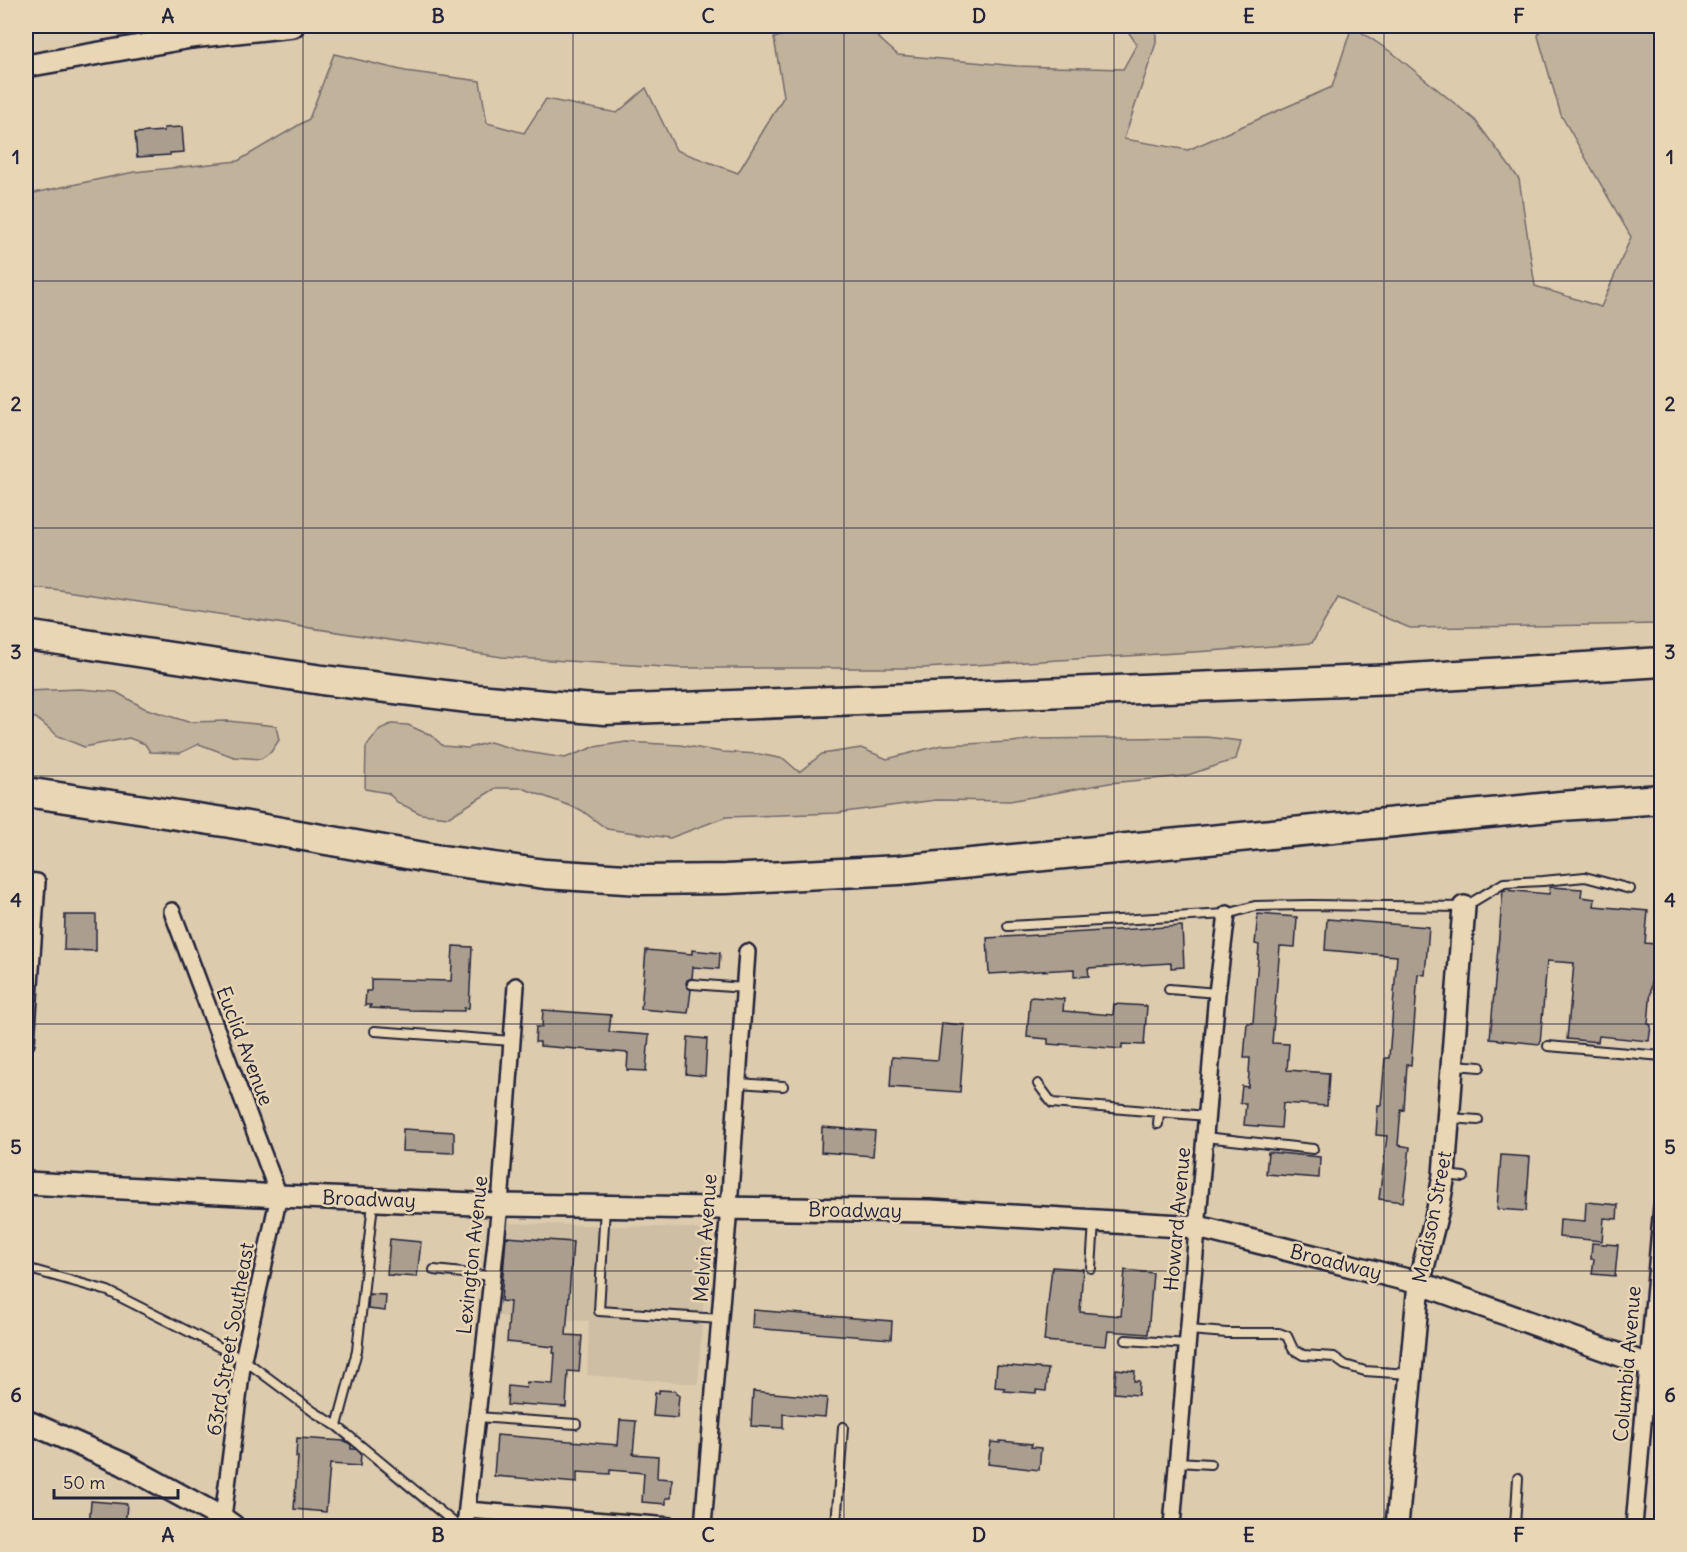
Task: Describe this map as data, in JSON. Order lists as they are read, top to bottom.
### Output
{
  "streets": {
    "street": [
      "Euclid Avenue",
      "Broadway",
      "Madison Street",
      "Howard Avenue",
      "Melvin Avenue",
      "Lexington Avenue",
      "63rd Street Southeast",
      "Columbia Avenue"
    ]
  },
  "crossings": [
    ["Euclid Avenue", "Broadway"],
    ["Euclid Avenue", "63rd Street Southeast"],
    ["Broadway", "Madison Street"],
    ["Broadway", "Howard Avenue"],
    ["Broadway", "Melvin Avenue"],
    ["Broadway", "Lexington Avenue"],
    ["Broadway", "63rd Street Southeast"],
    ["Broadway", "Columbia Avenue"]
  ],
  "scale_bar": "50 m",
  "grid": {
    "columns": [
      "A",
      "B",
      "C",
      "D",
      "E",
      "F"
    ],
    "rows": [
      "1",
      "2",
      "3",
      "4",
      "5",
      "6"
    ]
  }
}
